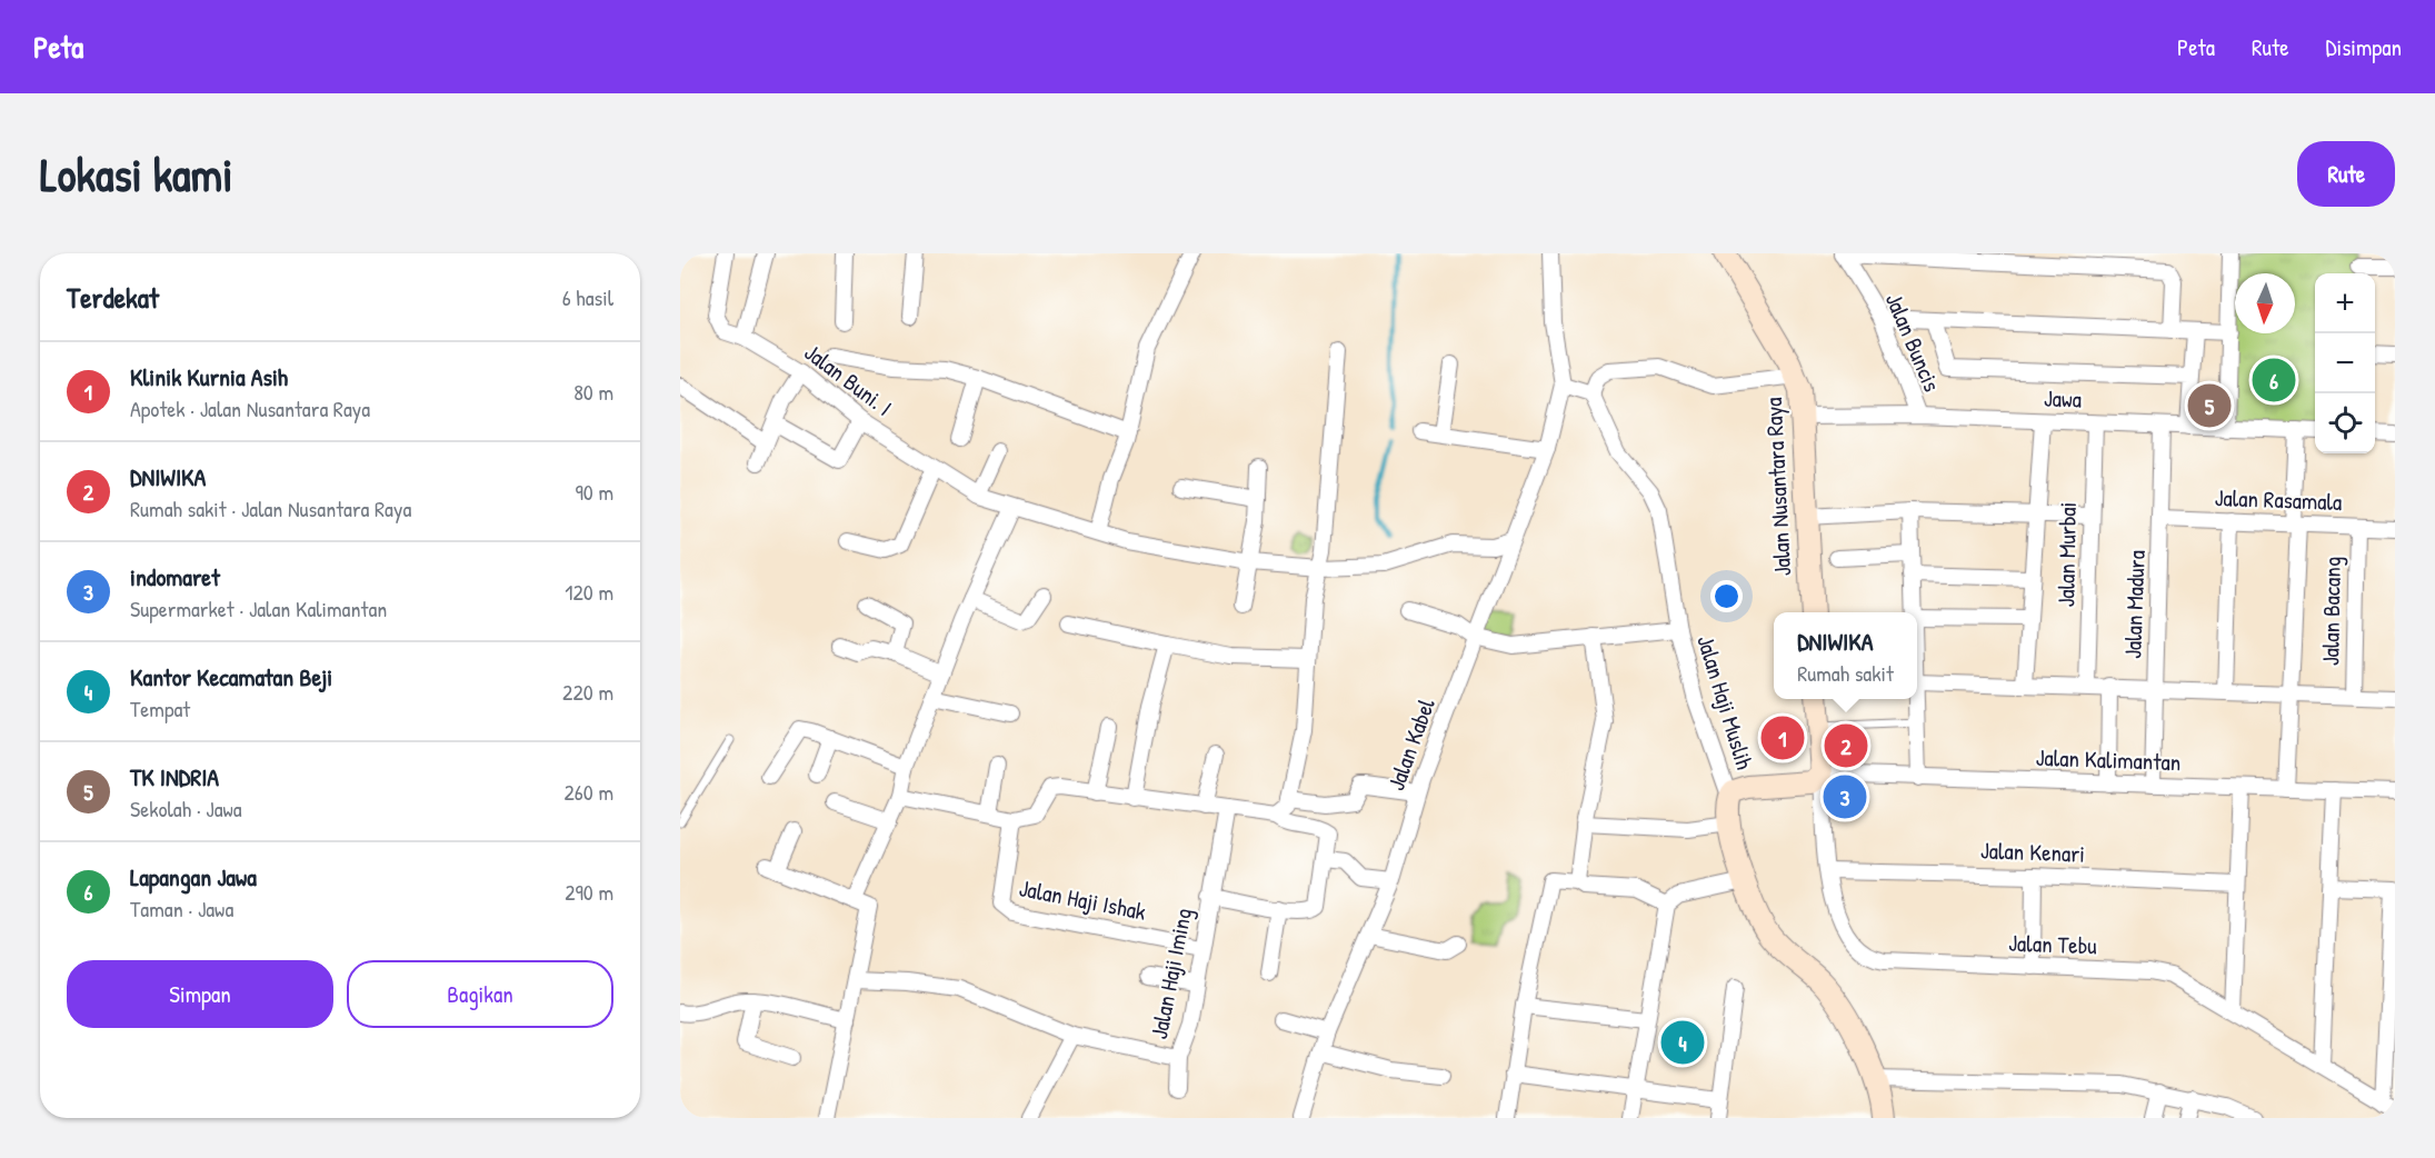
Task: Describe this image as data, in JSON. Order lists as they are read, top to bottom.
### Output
{
  "streets": {
    "street": [
      "Jalan Buncis",
      "Jalan Buni. I",
      "Jawa",
      "Jalan Nusantara Raya",
      "Jalan Rasamala",
      "Jalan Murbai",
      "Jalan Madura",
      "Jalan Bacang",
      "Jalan Haji Muslih",
      "Jalan Kabel",
      "Jalan Kalimantan",
      "Jalan Kenari",
      "Jalan Haji Ishak",
      "Jalan Tebu",
      "Jalan Haji Iming"
    ]
  },
  "crossings": [
    ["Jalan Buncis", "Jawa"],
    ["Jalan Buni. I", "Jalan Kabel"],
    ["Jawa", "Jalan Nusantara Raya"],
    ["Jawa", "Jalan Murbai"],
    ["Jawa", "Jalan Madura"],
    ["Jalan Rasamala", "Jalan Madura"],
    ["Jalan Rasamala", "Jalan Bacang"],
    ["Jalan Madura", "Jalan Kalimantan"],
    ["Jalan Kalimantan", "Jalan Tebu"],
    ["Jalan Kenari", "Jalan Tebu"],
    ["Jalan Haji Ishak", "Jalan Haji Iming"]
  ],
  "north": "bottom",
  "page": {
    "header": "Peta",
    "nav": ["Peta", "Rute", "Disimpan"],
    "buttons": [
      "Rute",
      ["Simpan", "Bagikan"]
    ],
    "title": "Lokasi kami",
    "heading": ["Terdekat", "6 hasil"],
    "map_buttons": ["+", "−"],
    "list": [
      {
        "mark": "1",
        "name": "Klinik Kurnia Asih",
        "note": "Apotek · Jalan Nusantara Raya",
        "value": "80 m"
      },
      {
        "mark": "2",
        "name": "DNIWIKA",
        "note": "Rumah sakit · Jalan Nusantara Raya",
        "value": "90 m"
      },
      {
        "mark": "3",
        "name": "indomaret",
        "note": "Supermarket · Jalan Kalimantan",
        "value": "120 m"
      },
      {
        "mark": "4",
        "name": "Kantor Kecamatan Beji",
        "note": "Tempat",
        "value": "220 m"
      },
      {
        "mark": "5",
        "name": "TK INDRIA",
        "note": "Sekolah · Jawa",
        "value": "260 m"
      },
      {
        "mark": "6",
        "name": "Lapangan Jawa",
        "note": "Taman · Jawa",
        "value": "290 m"
      }
    ],
    "pins": [
      "6",
      "5",
      "1",
      "2",
      "3",
      "4"
    ],
    "popup": ["DNIWIKA", "Rumah sakit"]
  }
}
